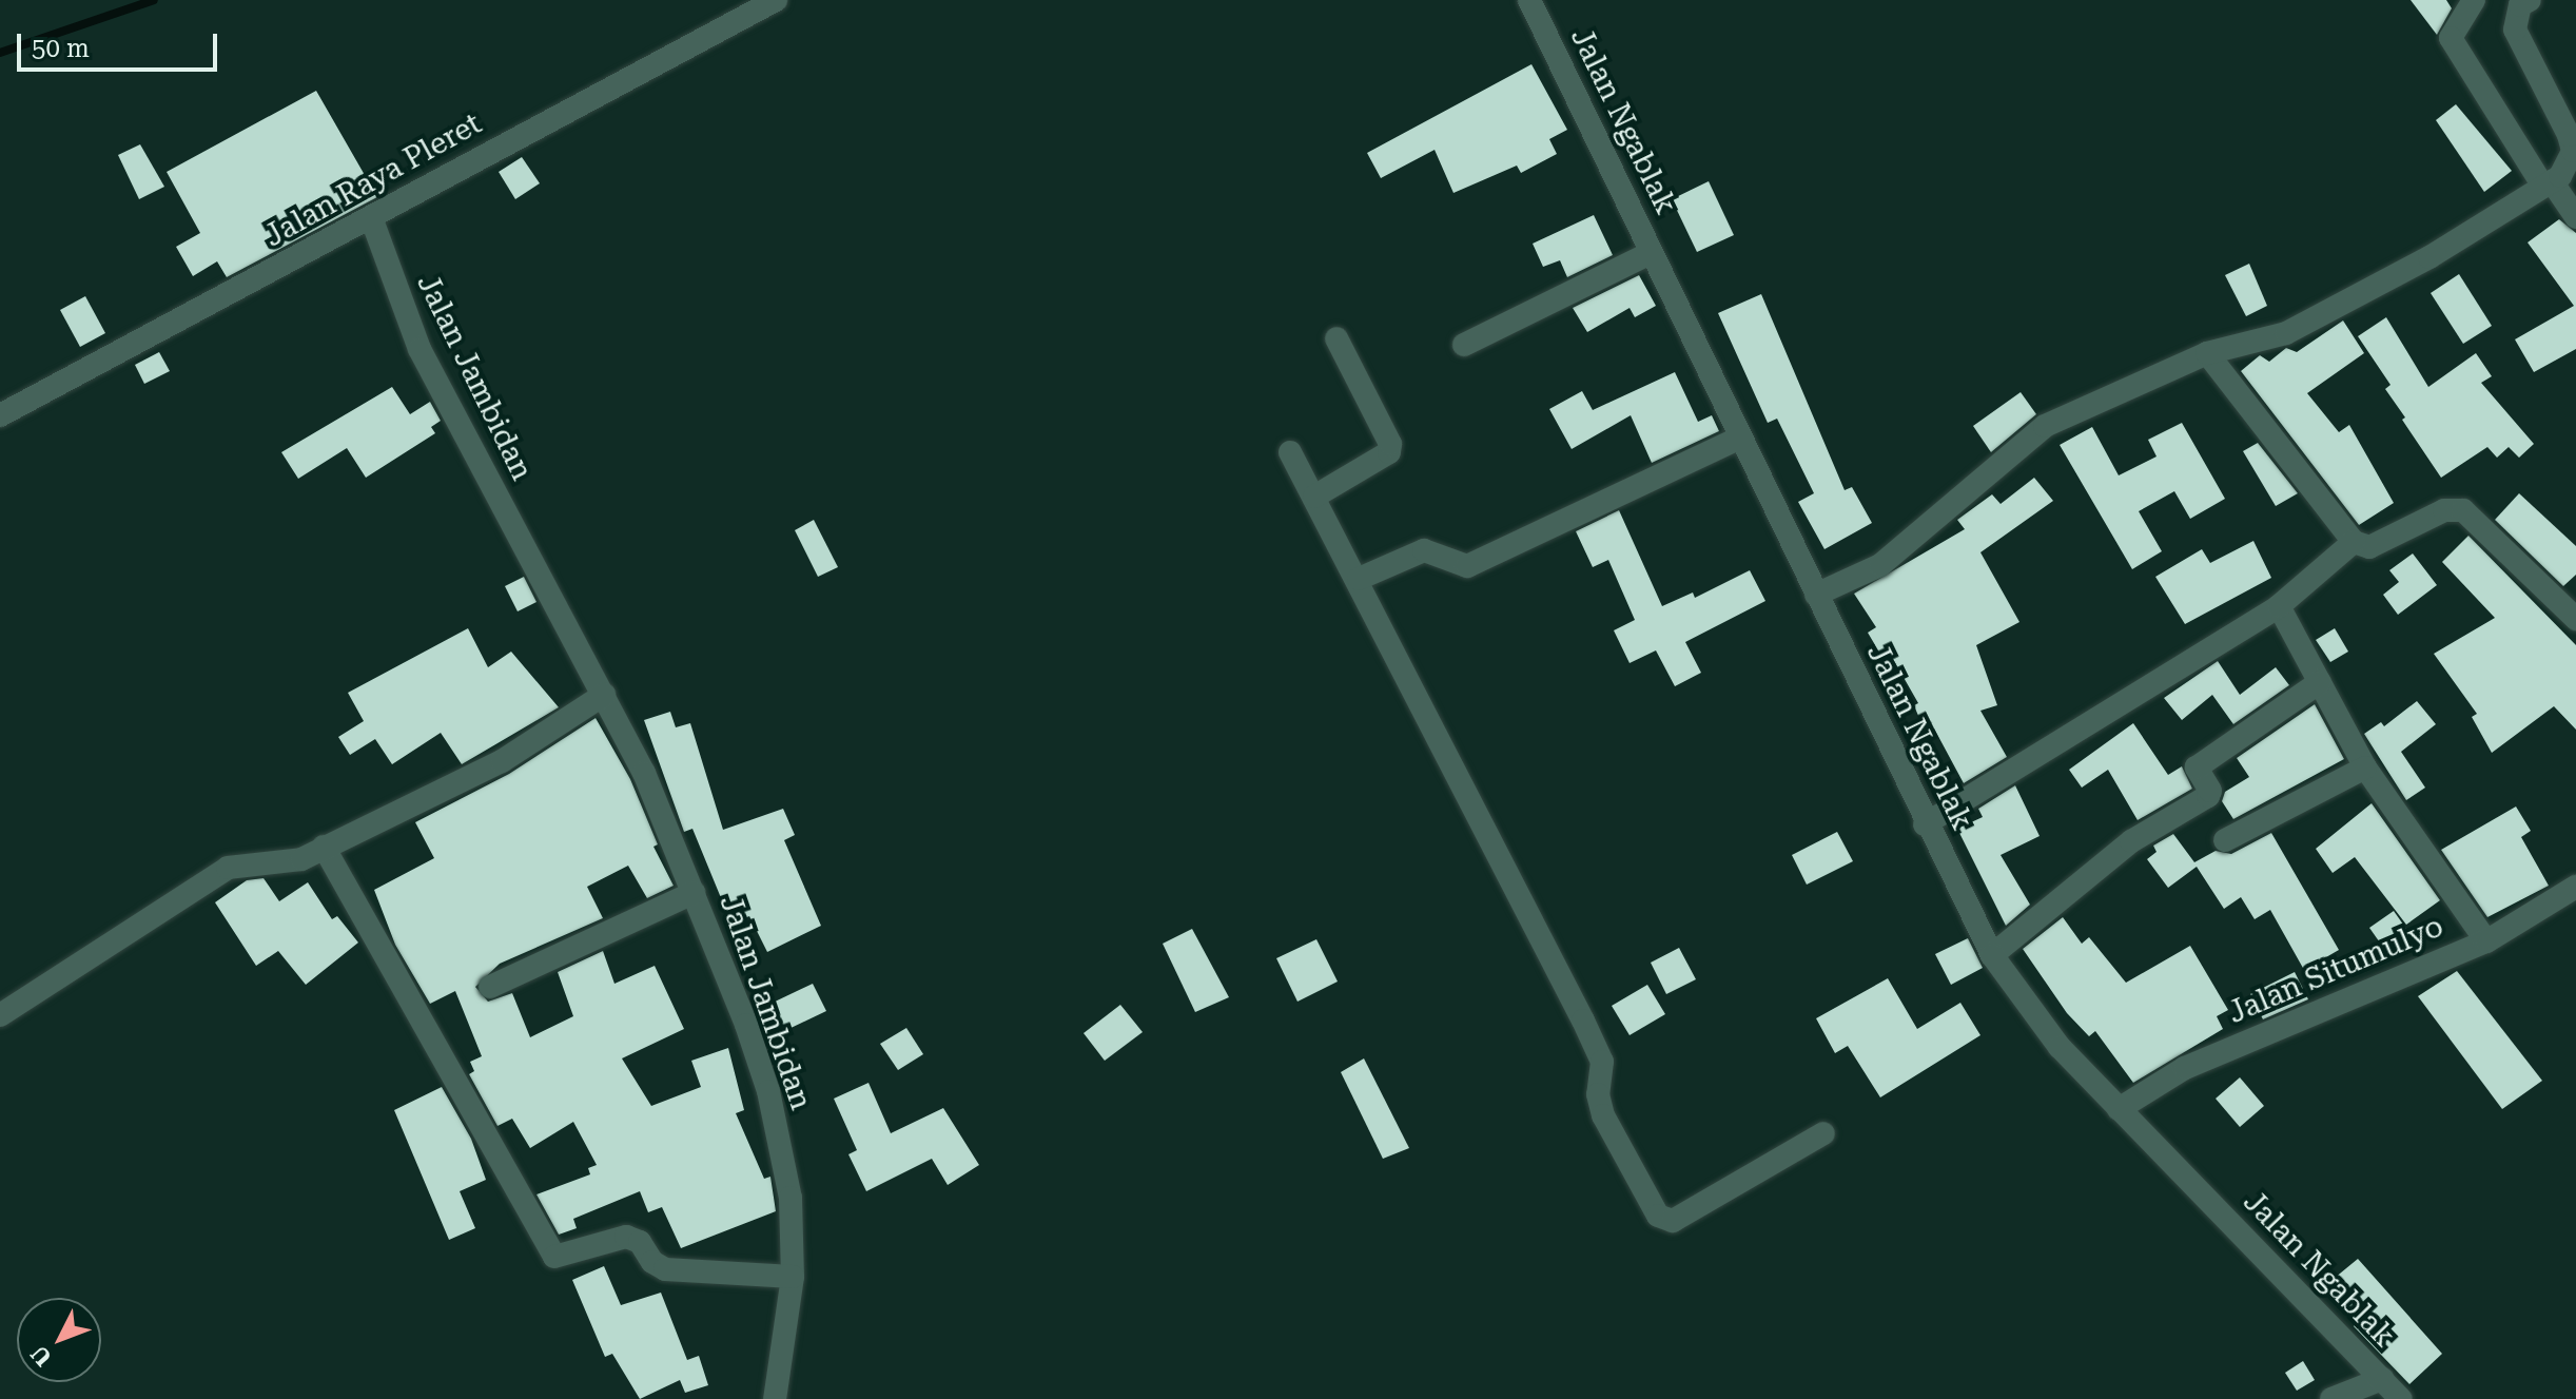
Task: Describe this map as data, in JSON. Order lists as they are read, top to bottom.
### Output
{
  "streets": {
    "street": [
      "Jalan Ngablak",
      "Jalan Raya Pleret",
      "Jalan Jambidan",
      "Jalan Situmulyo"
    ]
  },
  "crossings": [
    ["Jalan Ngablak", "Jalan Situmulyo"],
    ["Jalan Raya Pleret", "Jalan Jambidan"]
  ],
  "scale_bar": "50 m",
  "north": "bottom left"
}
